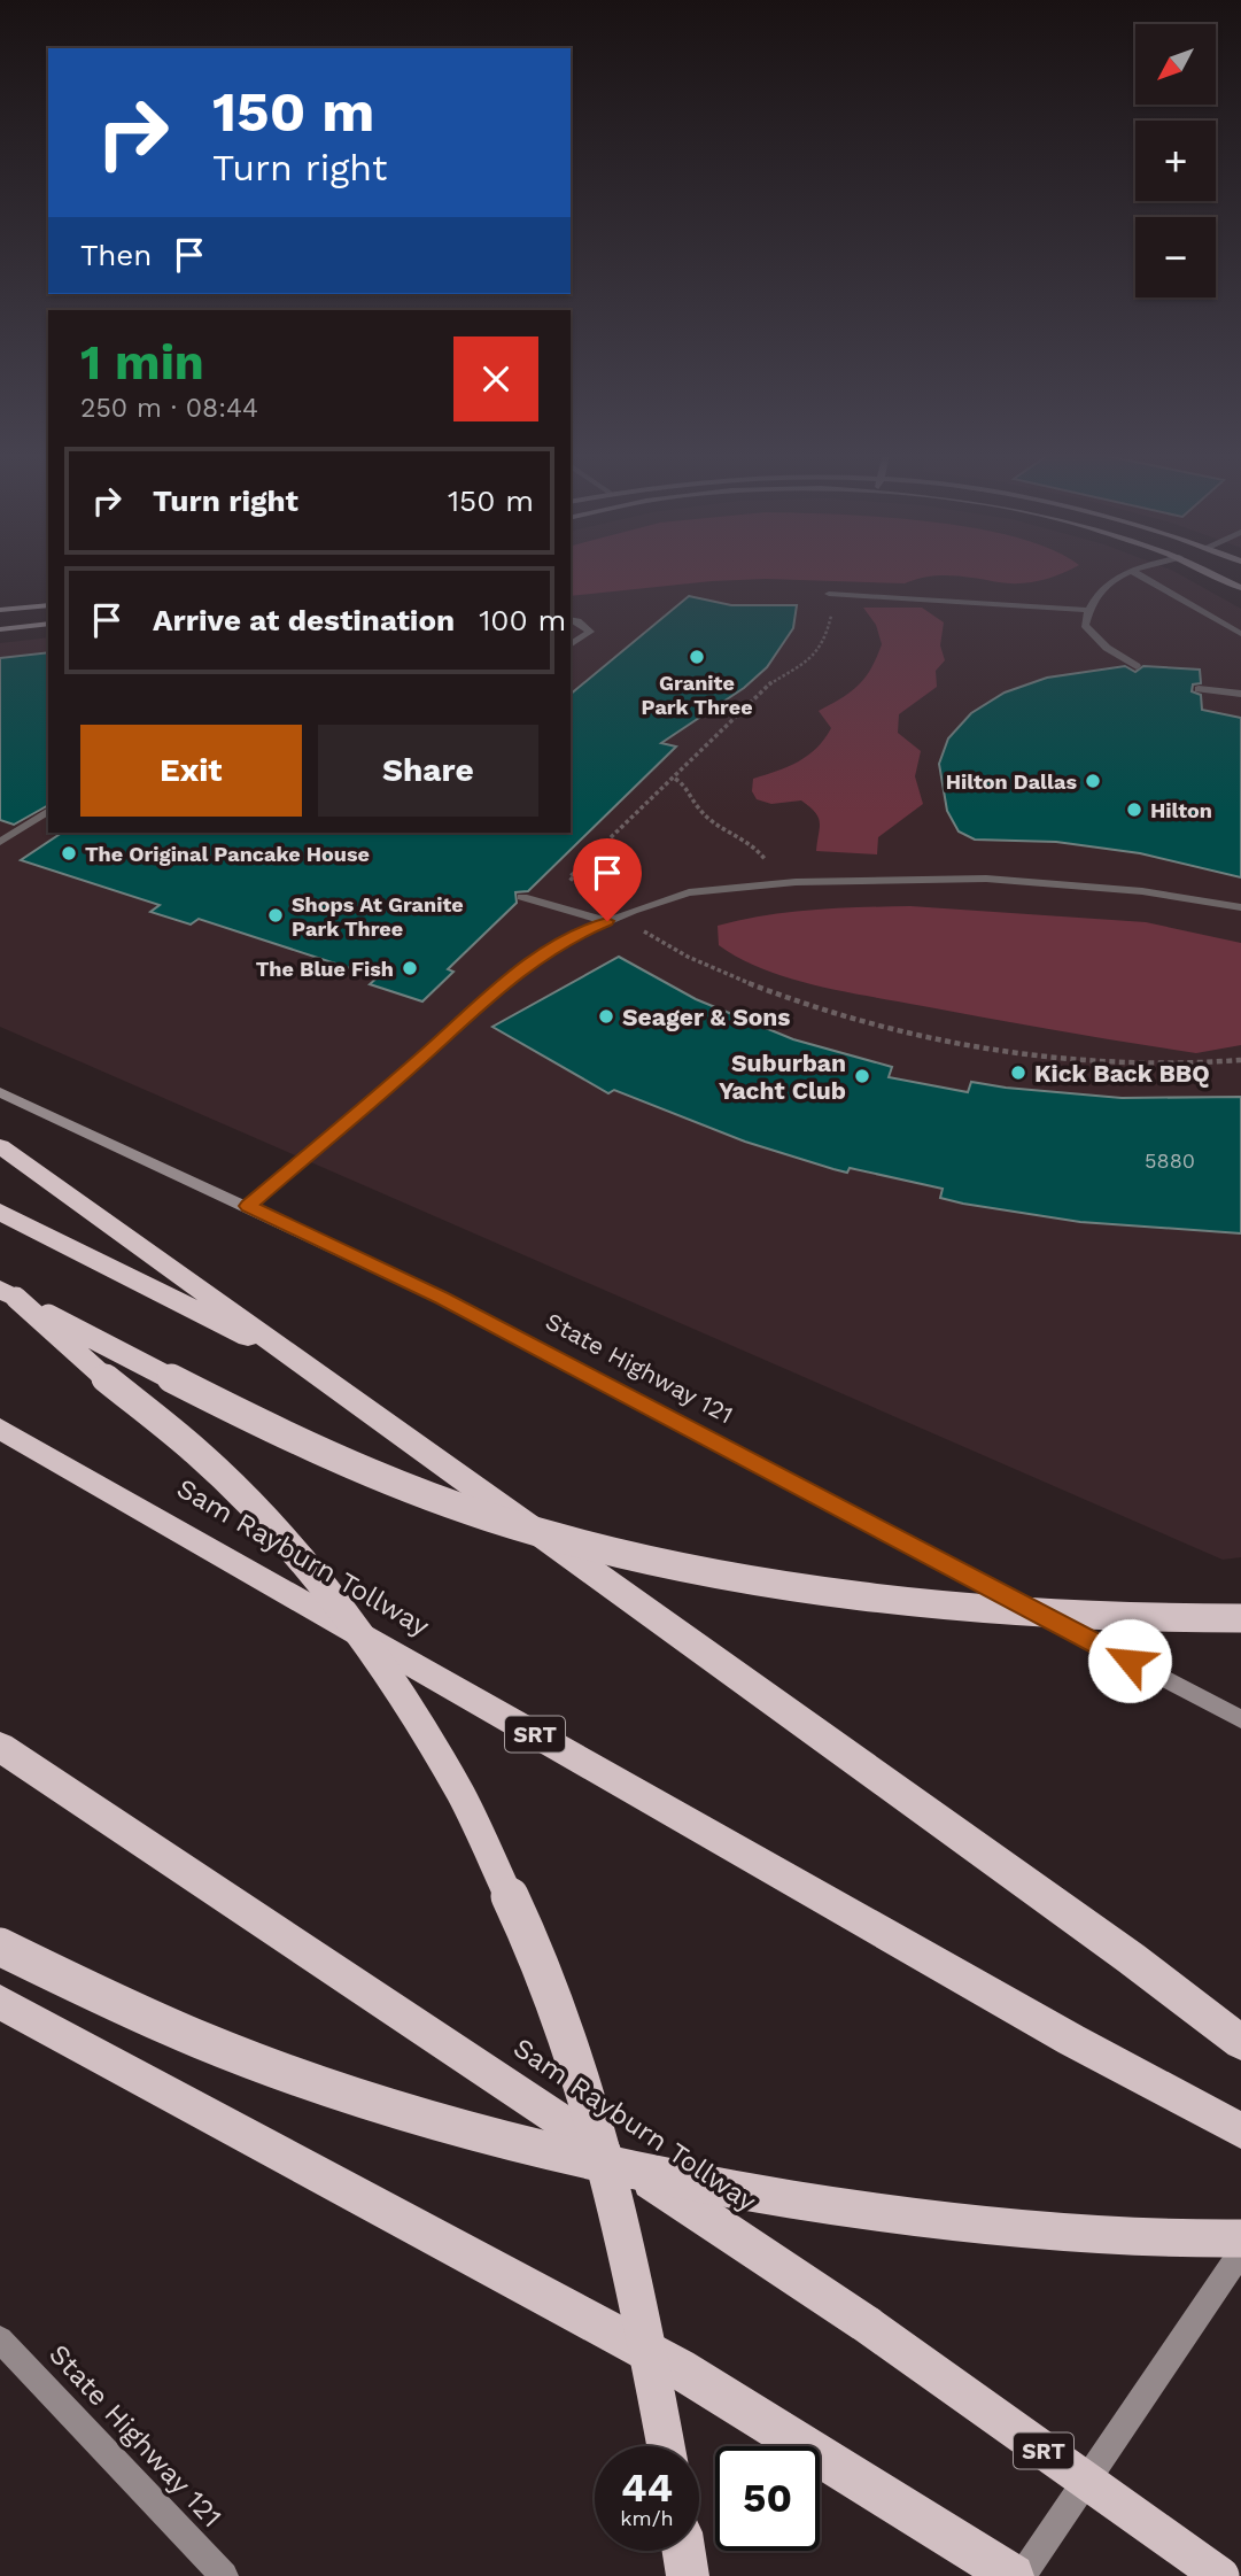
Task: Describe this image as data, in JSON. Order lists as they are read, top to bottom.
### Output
{
  "streets": {
    "highway": ["Sam Rayburn Tollway", "SRT"],
    "street": ["State Highway 121"]
  },
  "places": [
    "Granite Park Three",
    "Hilton Dallas",
    "Hilton",
    "The Original Pancake House",
    "Shops At Granite Park Three",
    "The Blue Fish",
    "Seager & Sons",
    "Kick Back BBQ",
    "Suburban Yacht Club"
  ],
  "house_numbers": ["5880"],
  "north": "bottom left",
  "page": {
    "map_buttons": ["+", "−"],
    "turn": ["150 m", "Turn right"],
    "then": "Then",
    "heading": ["1 min", "250 m · 08:44"],
    "list": [
      {
        "name": "Turn right",
        "value": "150 m"
      },
      {
        "name": "Arrive at destination",
        "value": "100 m"
      }
    ],
    "buttons": ["Exit", "Share"],
    "speed": "44 km/h",
    "limit": "50"
  }
}
